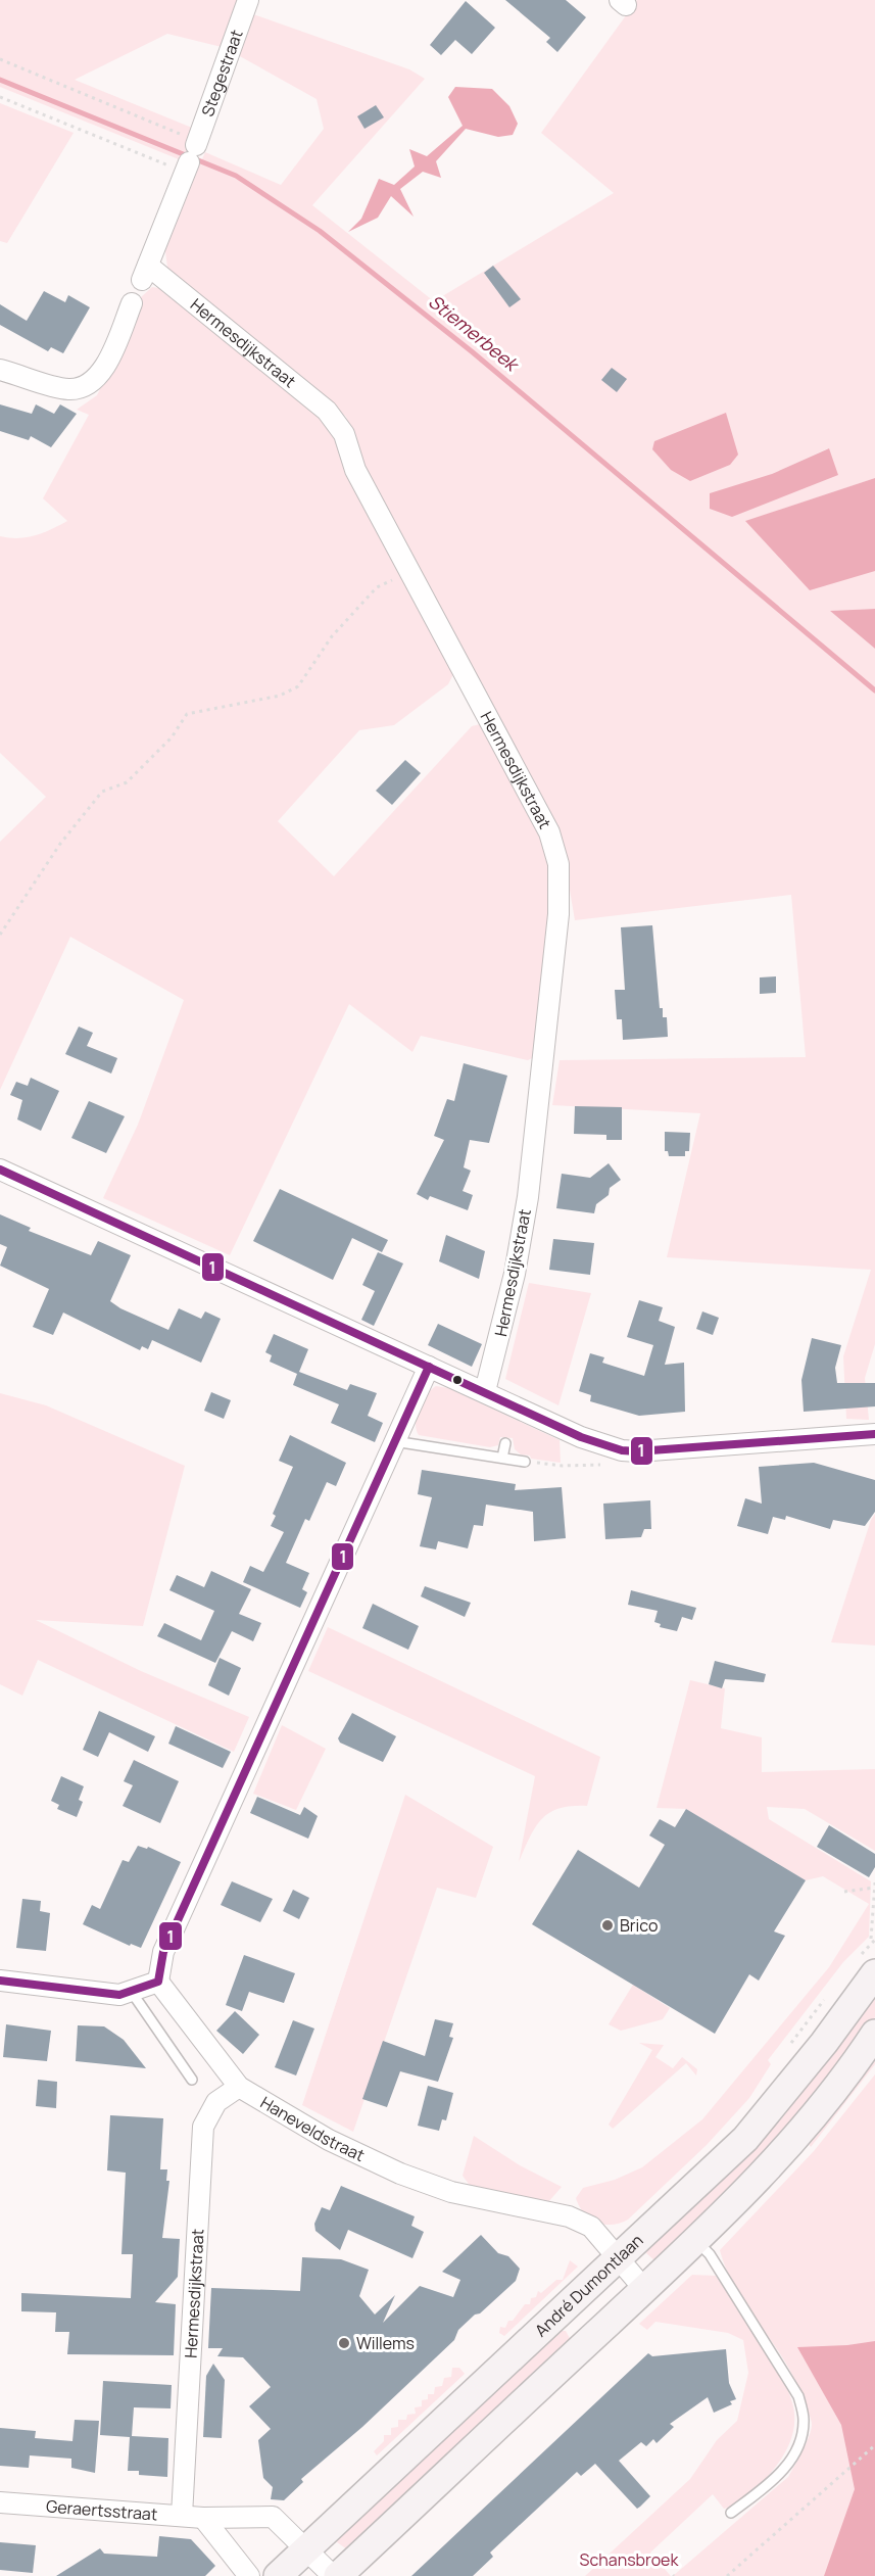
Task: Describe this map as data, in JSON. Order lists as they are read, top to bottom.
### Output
{
  "streets": {
    "main road": ["André Dumontlaan"],
    "street": [
      "Stegestraat",
      "Hermesdijkstraat",
      "Haneveldstraat",
      "Geraertsstraat"
    ]
  },
  "crossings": [
    ["Stegestraat", "Hermesdijkstraat"],
    ["Hermesdijkstraat", "Haneveldstraat"],
    ["Hermesdijkstraat", "Geraertsstraat"],
    ["Haneveldstraat", "André Dumontlaan"],
    ["André Dumontlaan", "Geraertsstraat"]
  ],
  "water": ["Stiemerbeek"],
  "parks": ["Schansbroek"],
  "places": ["Brico", "Willems"],
  "lines": ["transit line 1"]
}
